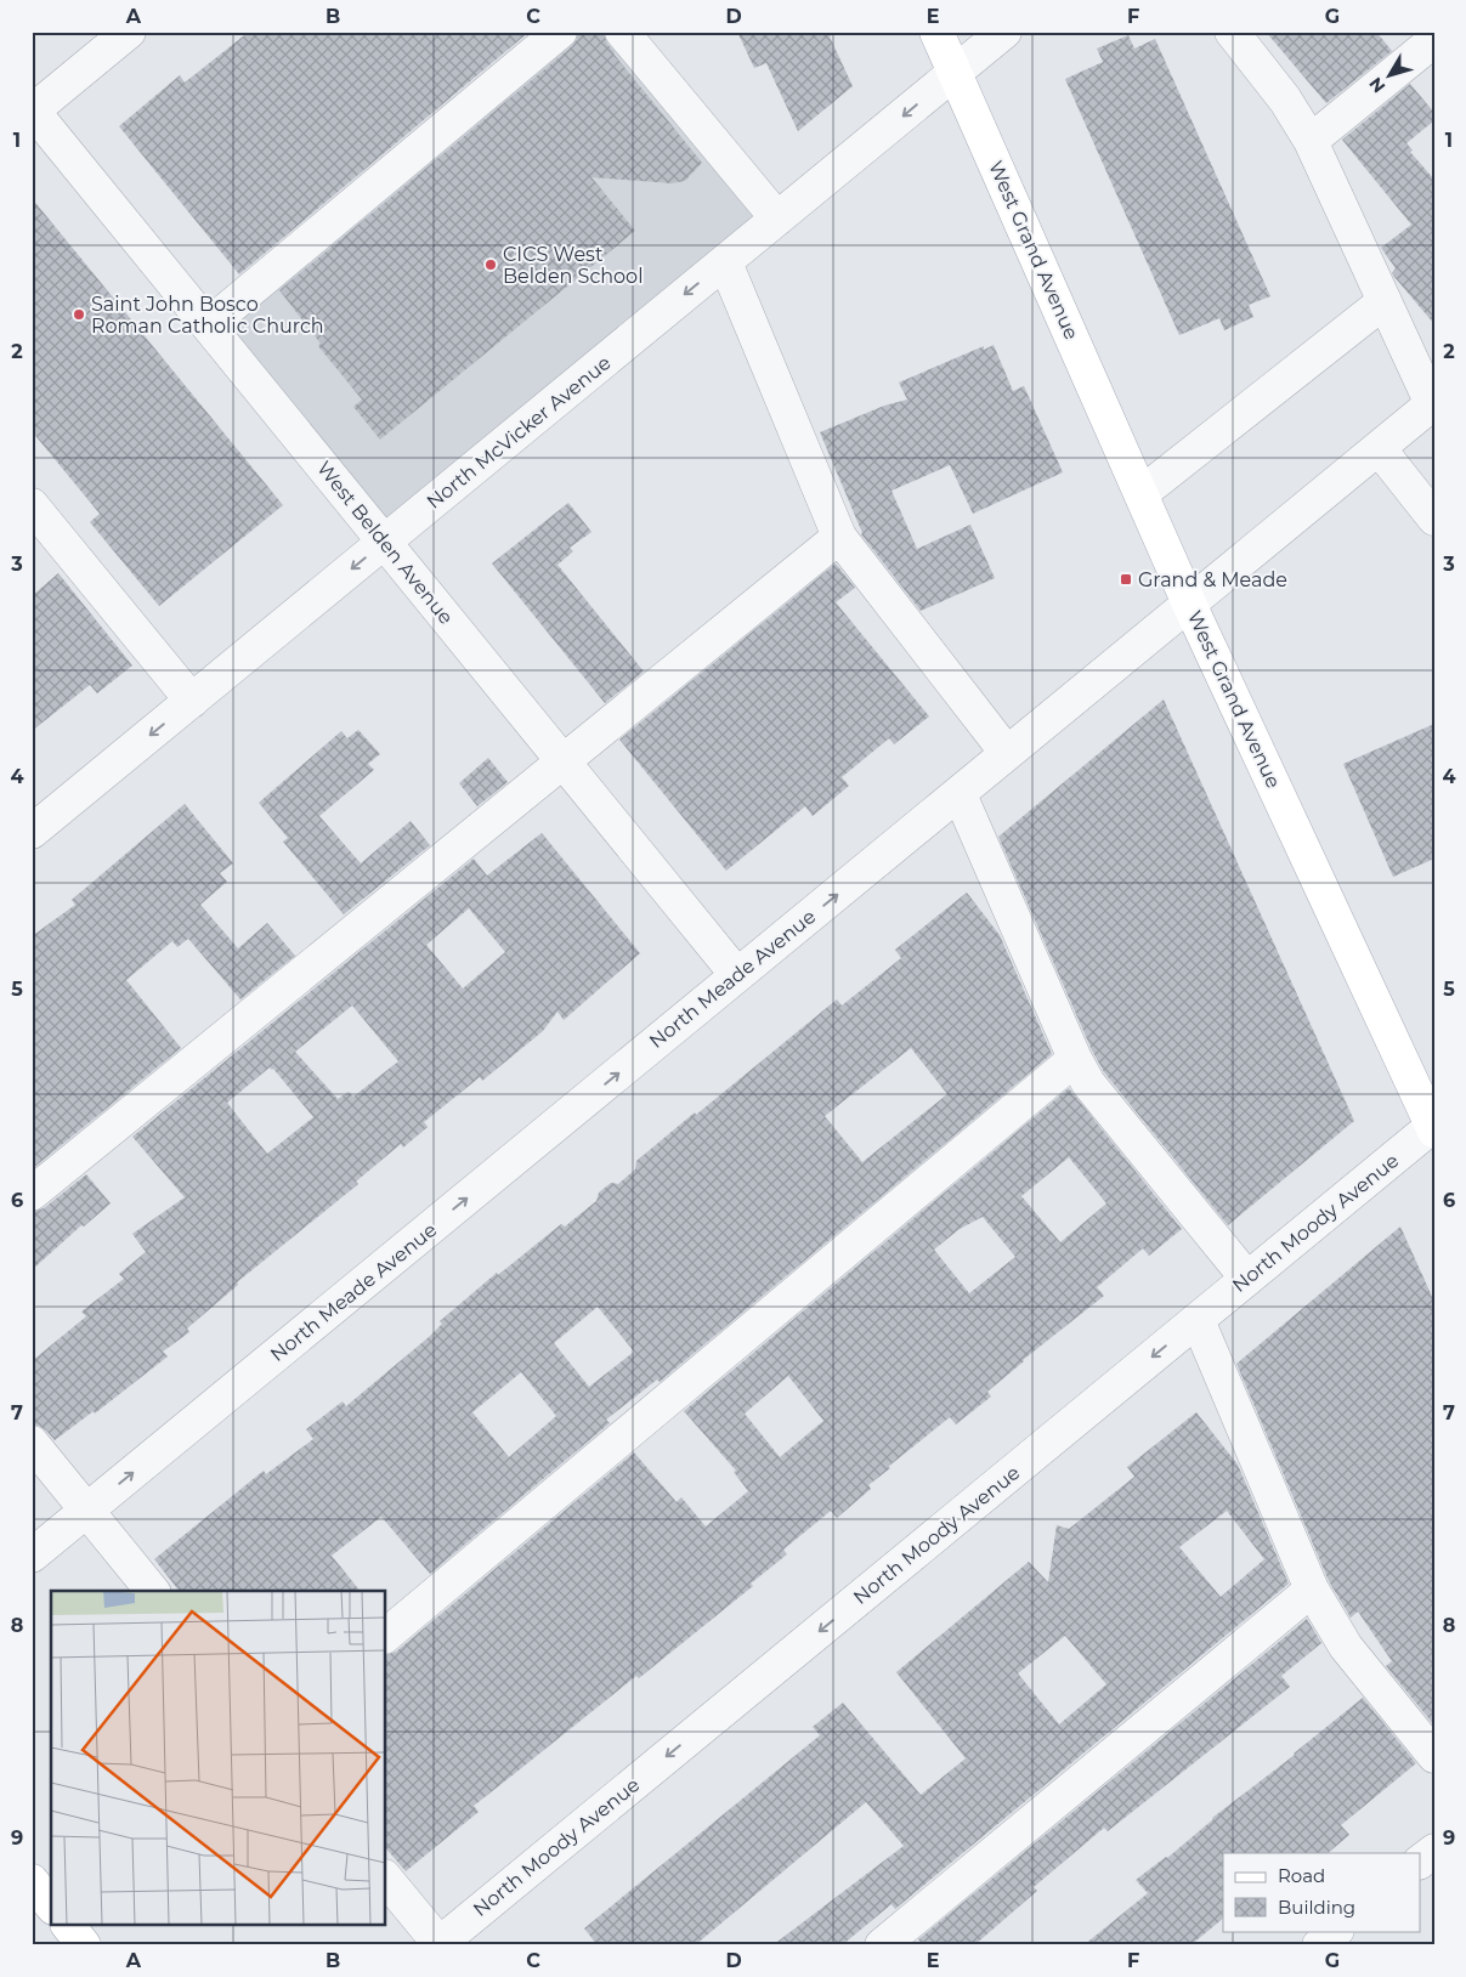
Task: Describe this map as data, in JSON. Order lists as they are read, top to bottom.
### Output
{
  "streets": {
    "main road": ["West Grand Avenue"],
    "street": [
      "North McVicker Avenue",
      "West Belden Avenue",
      "North Meade Avenue",
      "North Moody Avenue"
    ]
  },
  "crossings": [
    ["West Grand Avenue", "North McVicker Avenue"],
    ["West Grand Avenue", "North Meade Avenue"],
    ["West Grand Avenue", "North Moody Avenue"],
    ["North McVicker Avenue", "West Belden Avenue"],
    ["West Belden Avenue", "North Meade Avenue"]
  ],
  "places": {
    "other": ["CICS West Belden School", "Saint John Bosco Roman Catholic Church"],
    "transit": ["Grand & Meade"]
  },
  "legend": ["Road", "Building"],
  "north": "bottom left",
  "grid": {
    "columns": [
      "A",
      "B",
      "C",
      "D",
      "E",
      "F",
      "G"
    ],
    "rows": [
      "1",
      "2",
      "3",
      "4",
      "5",
      "6",
      "7",
      "8",
      "9"
    ]
  }
}
